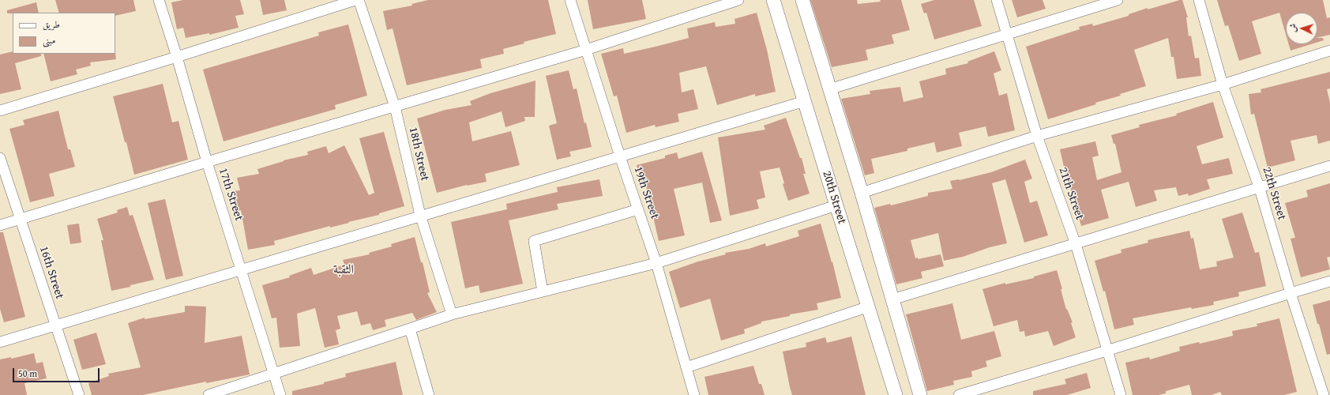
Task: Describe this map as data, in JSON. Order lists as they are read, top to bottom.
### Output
{
  "streets": {
    "street": [
      "18th Street",
      "19th Street",
      "21th Street",
      "22th Street",
      "17th Street",
      "20th Street",
      "16th Street"
    ]
  },
  "districts": ["الثقبة"],
  "legend": ["طريق", "مبنى"],
  "scale_bar": "50 m",
  "north": "left"
}
